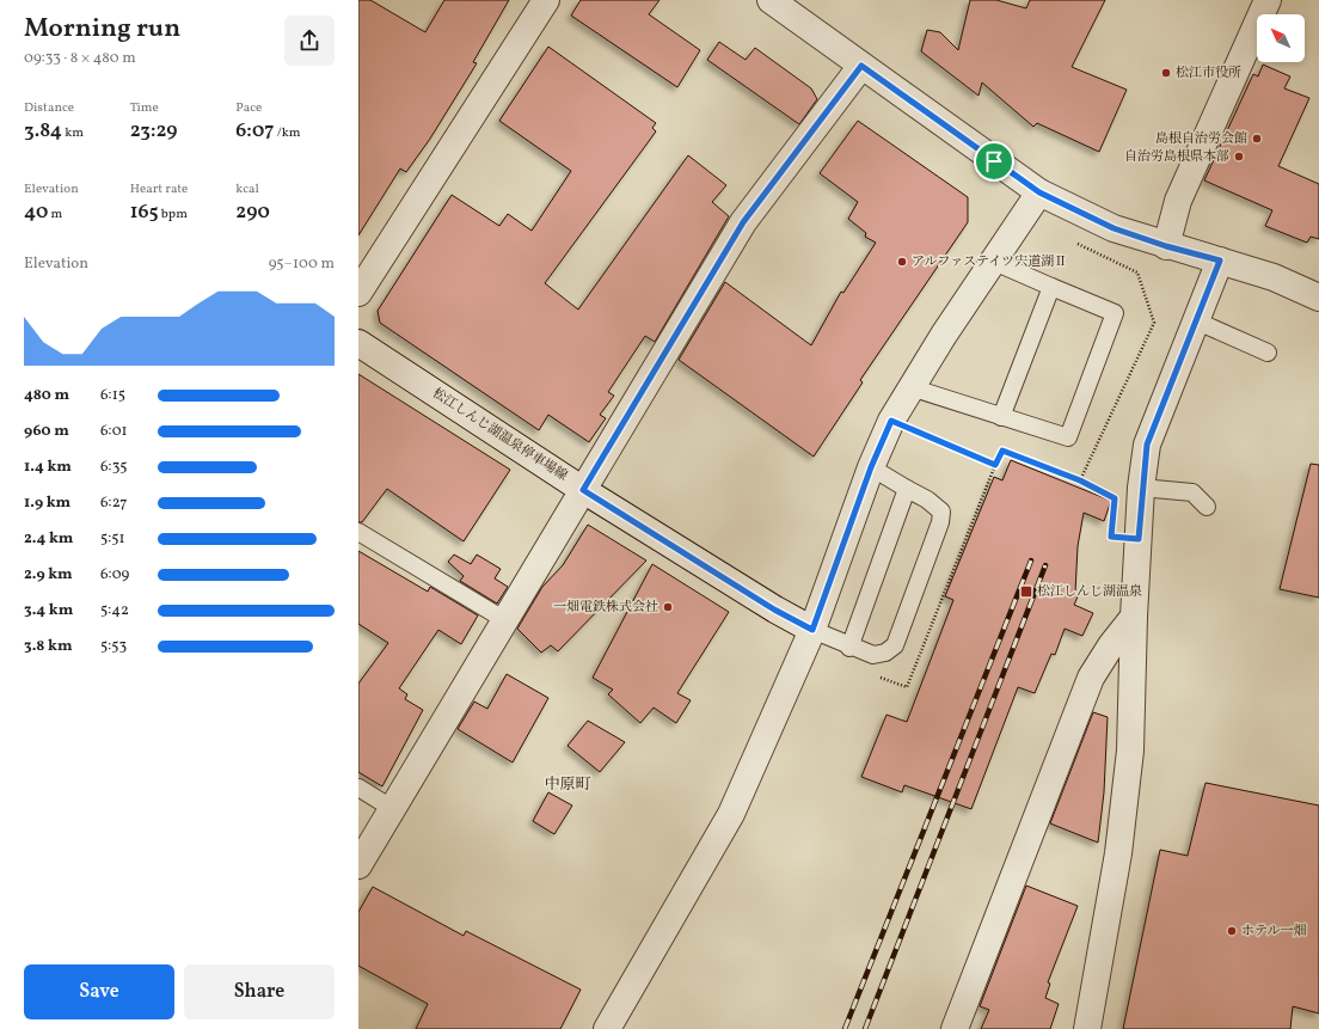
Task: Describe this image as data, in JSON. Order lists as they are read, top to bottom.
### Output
{
  "streets": {
    "street": ["松江しんじ湖温泉停車場線"]
  },
  "districts": ["中原町"],
  "places": {
    "other": [
      "松江市役所",
      "島根自治労会館",
      "自治労島根県本部",
      "アルファステイツ宍道湖Ⅱ",
      "一畑電鉄株式会社",
      "ホテル一畑"
    ],
    "transit": ["松江しんじ湖温泉"]
  },
  "north": "top left",
  "page": {
    "heading": ["Morning run", "09:33 · 8 × 480 m"],
    "stats": [
      ["Distance", "3.84 km"],
      ["Time", "23:29"],
      ["Pace", "6:07 /km"],
      ["Elevation", "40 m"],
      ["Heart rate", "165 bpm"],
      ["kcal", "290"]
    ],
    "chart": ["Elevation", "95–100 m"],
    "list": [
      {
        "name": "480 m",
        "note": "6:15"
      },
      {
        "name": "960 m",
        "note": "6:01"
      },
      {
        "name": "1.4 km",
        "note": "6:35"
      },
      {
        "name": "1.9 km",
        "note": "6:27"
      },
      {
        "name": "2.4 km",
        "note": "5:51"
      },
      {
        "name": "2.9 km",
        "note": "6:09"
      },
      {
        "name": "3.4 km",
        "note": "5:42"
      },
      {
        "name": "3.8 km",
        "note": "5:53"
      }
    ],
    "buttons": ["Save", "Share"]
  }
}
